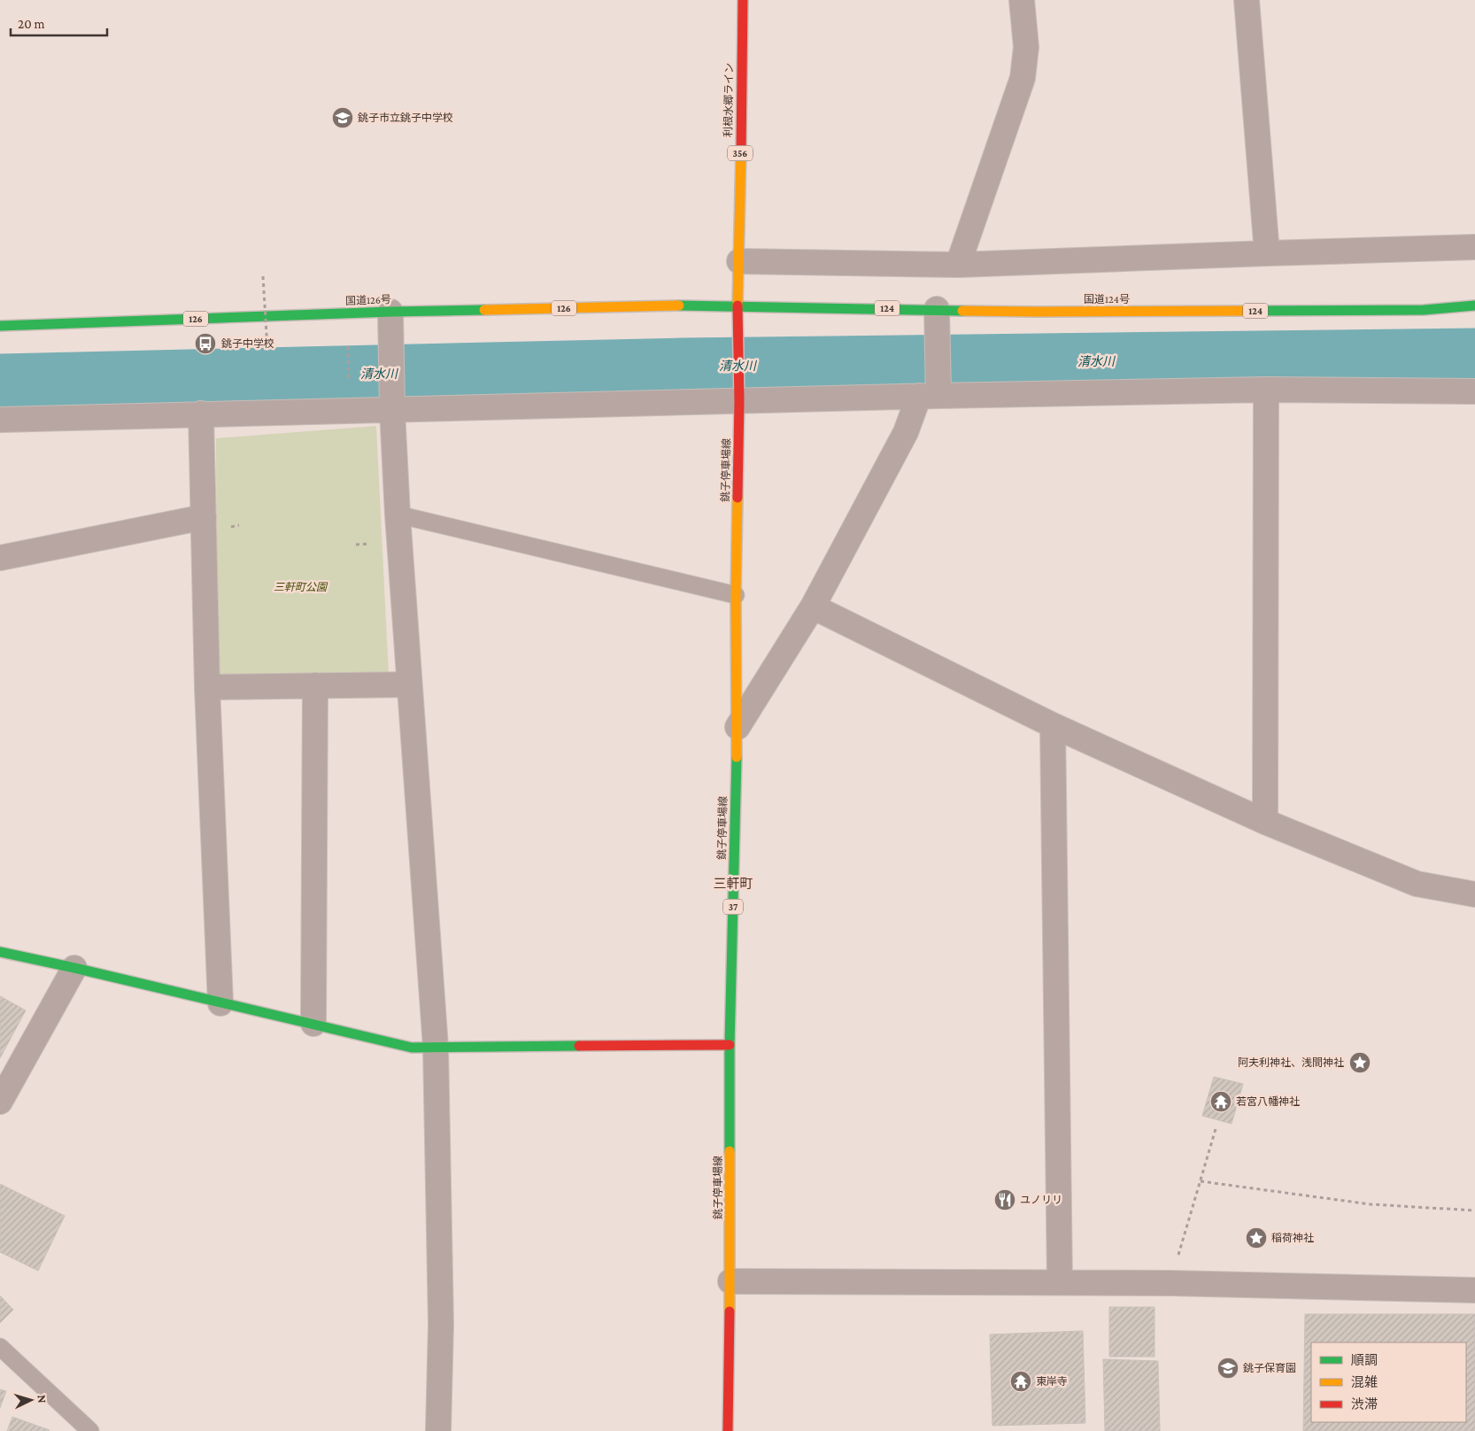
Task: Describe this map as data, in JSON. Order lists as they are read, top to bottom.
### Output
{
  "streets": {
    "main road": [
      "利根水郷ライン",
      "356",
      "国道124号",
      "国道126号",
      "126",
      "124",
      "銚子停車場線",
      "37"
    ]
  },
  "crossings": [
    ["利根水郷ライン", "国道124号"],
    ["利根水郷ライン", "国道126号"],
    ["利根水郷ライン", "銚子停車場線"],
    ["国道124号", "国道126号"],
    ["国道124号", "銚子停車場線"],
    ["国道126号", "銚子停車場線"]
  ],
  "districts": ["三軒町"],
  "water": ["清水川"],
  "parks": ["三軒町公園"],
  "places": {
    "school or university": ["銚子市立銚子中学校", "銚子保育園"],
    "bus stop": ["銚子中学校"],
    "place": ["阿夫利神社、浅間神社", "稲荷神社"],
    "temple": ["若宮八幡神社", "東岸寺"],
    "restaurant": ["ユノリリ"]
  },
  "legend": ["順調", "混雑", "渋滞"],
  "scale_bar": "20 m",
  "north": "right"
}
